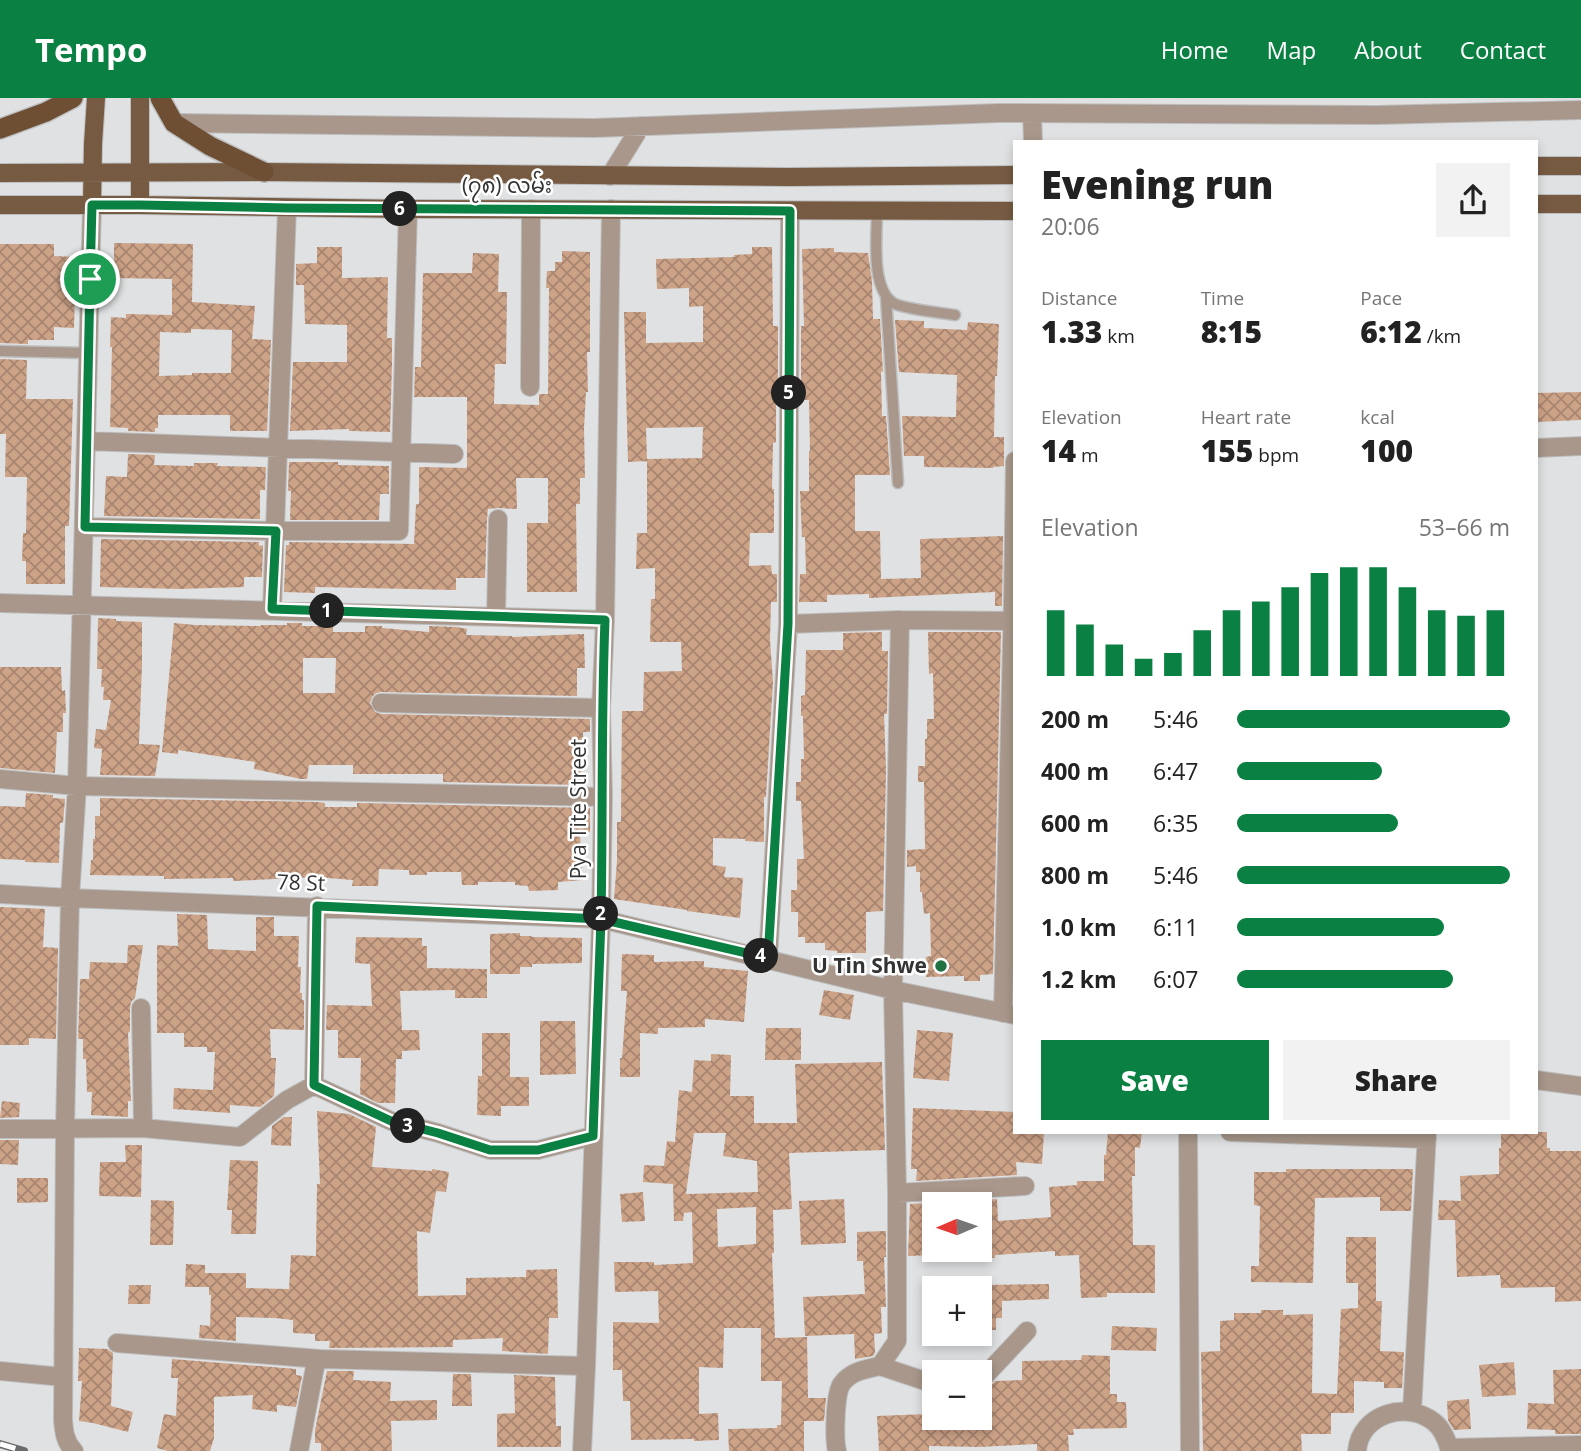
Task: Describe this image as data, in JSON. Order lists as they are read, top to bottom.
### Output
{
  "streets": {
    "main road": ["(၇၈) လမ်း"],
    "street": ["Pya Tite Street", "78 St"]
  },
  "crossings": [
    ["(၇၈) လမ်း", "Pya Tite Street"],
    ["Pya Tite Street", "78 St"]
  ],
  "places": ["U Tin Shwe"],
  "north": "left",
  "page": {
    "header": "Tempo",
    "nav": [
      "Home",
      "Map",
      "About",
      "Contact"
    ],
    "heading": ["Evening run", "20:06"],
    "pins": [
      "6",
      "5",
      "1",
      "2",
      "4",
      "3"
    ],
    "stats": [
      ["Distance", "1.33 km"],
      ["Time", "8:15"],
      ["Pace", "6:12 /km"],
      ["Elevation", "14 m"],
      ["Heart rate", "155 bpm"],
      ["kcal", "100"]
    ],
    "chart": ["Elevation", "53–66 m"],
    "list": [
      {
        "name": "200 m",
        "note": "5:46"
      },
      {
        "name": "400 m",
        "note": "6:47"
      },
      {
        "name": "600 m",
        "note": "6:35"
      },
      {
        "name": "800 m",
        "note": "5:46"
      },
      {
        "name": "1.0 km",
        "note": "6:11"
      },
      {
        "name": "1.2 km",
        "note": "6:07"
      }
    ],
    "buttons": ["Save", "Share"],
    "map_buttons": ["+", "−"]
  }
}
